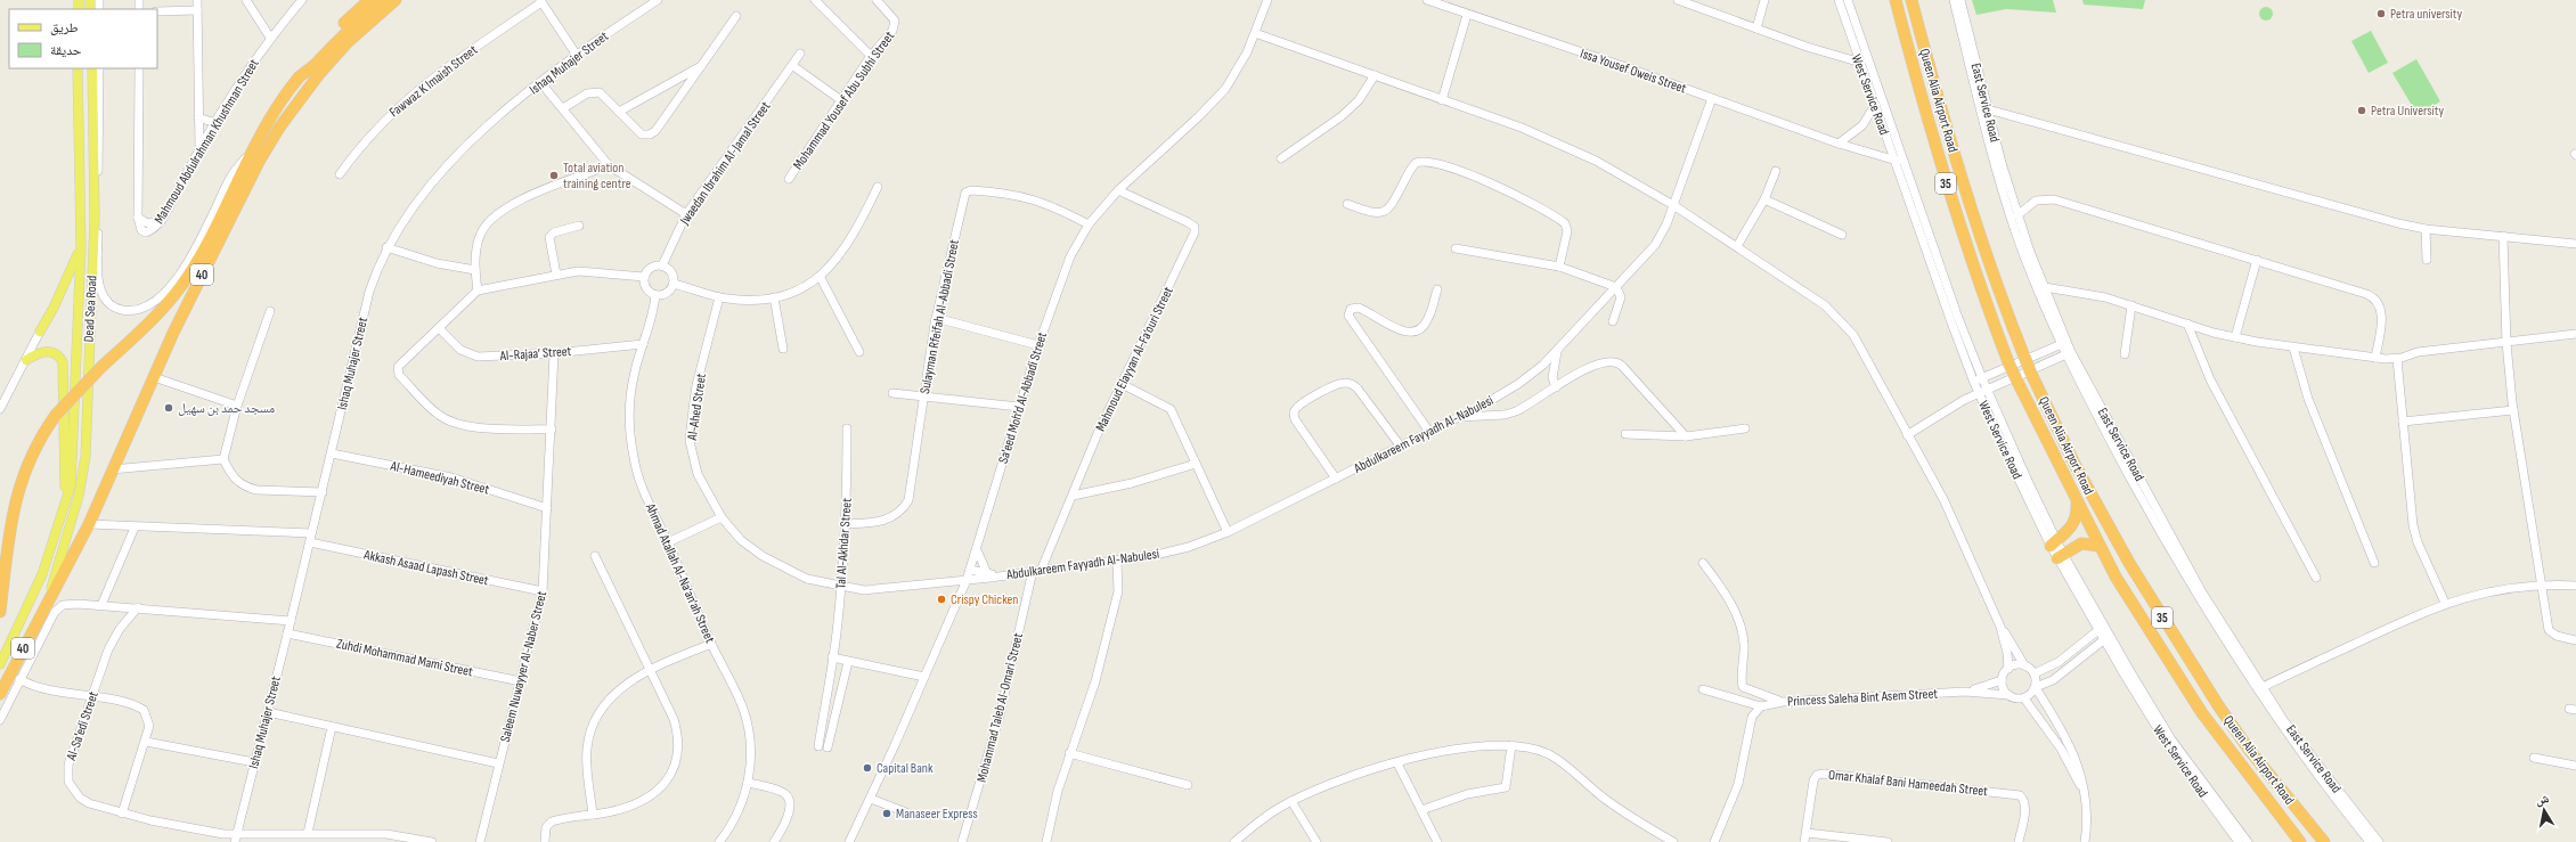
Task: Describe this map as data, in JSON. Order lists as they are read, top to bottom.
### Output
{
  "streets": {
    "highway": ["Queen Alia Airport Road", "35", "40"],
    "main road": ["Dead Sea Road"],
    "street": [
      "Ishaq Muhajer Street",
      "Issa Yousef Oweis Street",
      "Fawwaz K Imaish Street",
      "West Service Road",
      "Mohammad Yousef Abu Subhi Street",
      "East Service Road",
      "Mahmoud Abdulrahman Khushman Street",
      "Jwaedan Ibrahim Al-Jamal Street",
      "Sulayman Rfeifah Al-Abbadi Street",
      "Al-Rajaa‘ Street",
      "Mahmoud Elayyan Al-Fa‘ouri Street",
      "Sa'eed Moh'd Al-Abbadi Street",
      "Al-Ahed Street",
      "Abdulkareem Fayyadh Al-Nabulesi",
      "Al-Hameediyah Street",
      "Tal Al-Akhdar Street",
      "Akkash Asaad Lapash Street",
      "Ahmad Atallah Al-Na‘an‘ah Street",
      "Zuhdi Mohammad Mami Street",
      "Saleem Nuwayyer Al-Naber Street",
      "Princess Saleha Bint Asem Street",
      "Mohammad Taleb Al-Omari Street",
      "Al-Sa'edi Street",
      "Omar Khalaf Bani Hameedah Street"
    ]
  },
  "crossings": [
    ["Ishaq Muhajer Street", "Al-Hameediyah Street"],
    ["Ishaq Muhajer Street", "Akkash Asaad Lapash Street"],
    ["Ishaq Muhajer Street", "Zuhdi Mohammad Mami Street"],
    ["Ishaq Muhajer Street", "Al-Sa'edi Street"],
    ["Issa Yousef Oweis Street", "West Service Road"],
    ["Issa Yousef Oweis Street", "Abdulkareem Fayyadh Al-Nabulesi"],
    ["Jwaedan Ibrahim Al-Jamal Street", "Ahmad Atallah Al-Na‘an‘ah Street"],
    ["40", "Dead Sea Road"],
    ["Sulayman Rfeifah Al-Abbadi Street", "Sa'eed Moh'd Al-Abbadi Street"],
    ["Sulayman Rfeifah Al-Abbadi Street", "Tal Al-Akhdar Street"],
    ["Al-Rajaa‘ Street", "Ahmad Atallah Al-Na‘an‘ah Street"],
    ["Al-Rajaa‘ Street", "Saleem Nuwayyer Al-Naber Street"],
    ["Mahmoud Elayyan Al-Fa‘ouri Street", "Sa'eed Moh'd Al-Abbadi Street"],
    ["Mahmoud Elayyan Al-Fa‘ouri Street", "Abdulkareem Fayyadh Al-Nabulesi"],
    ["Mahmoud Elayyan Al-Fa‘ouri Street", "Mohammad Taleb Al-Omari Street"],
    ["Sa'eed Moh'd Al-Abbadi Street", "Al-Ahed Street"],
    ["Sa'eed Moh'd Al-Abbadi Street", "Abdulkareem Fayyadh Al-Nabulesi"],
    ["Al-Ahed Street", "Abdulkareem Fayyadh Al-Nabulesi"],
    ["Al-Ahed Street", "Tal Al-Akhdar Street"],
    ["Abdulkareem Fayyadh Al-Nabulesi", "Mohammad Taleb Al-Omari Street"],
    ["Al-Hameediyah Street", "Saleem Nuwayyer Al-Naber Street"],
    ["Akkash Asaad Lapash Street", "Saleem Nuwayyer Al-Naber Street"],
    ["Zuhdi Mohammad Mami Street", "Saleem Nuwayyer Al-Naber Street"]
  ],
  "places": [
    "Petra university",
    "Petra University",
    "Total aviation training centre",
    "مسجد حمد بن سهيل",
    "Crispy Chicken",
    "Capital Bank",
    "Manaseer Express"
  ],
  "legend": ["طريق", "حديقة"],
  "north": "top"
}
